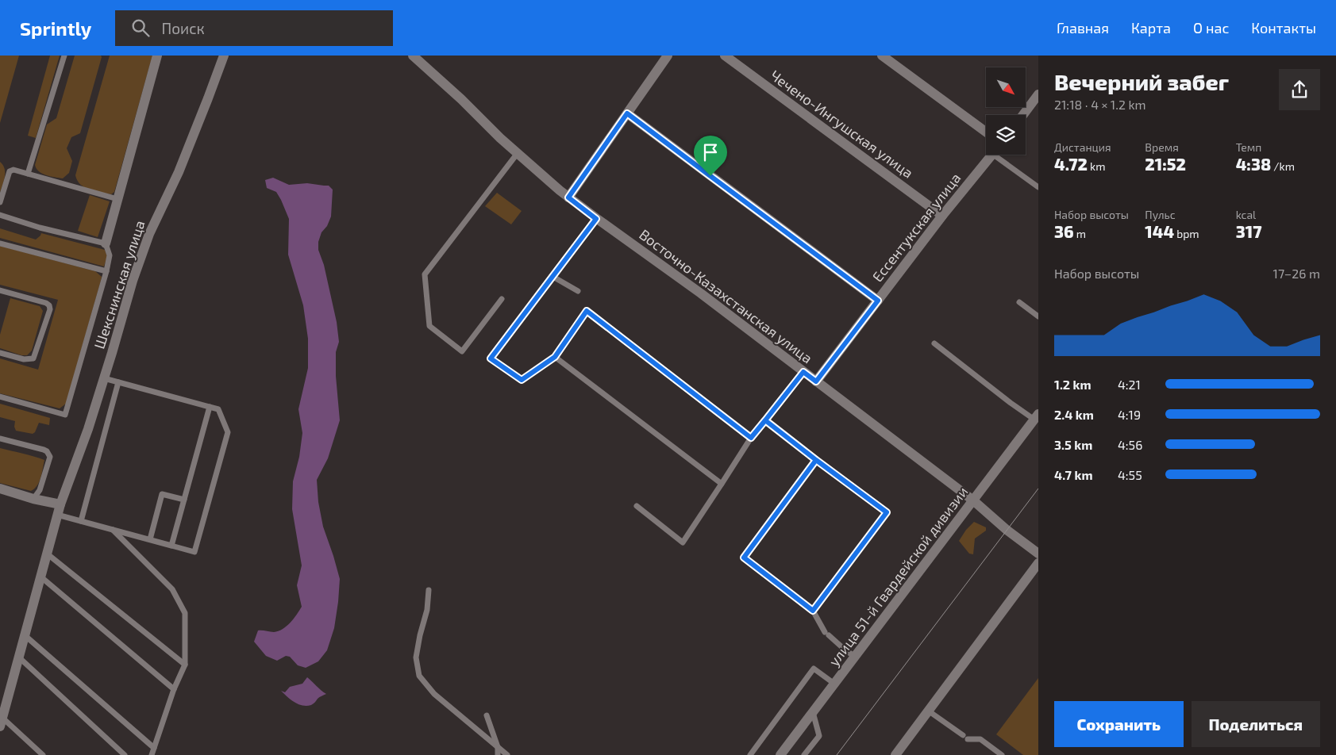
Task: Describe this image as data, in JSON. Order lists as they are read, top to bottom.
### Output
{
  "streets": {
    "street": [
      "Чечено-Ингушская улица",
      "Ессентукская улица",
      "Шекснинская улица",
      "Восточно-Казахстанская улица",
      "улица 51-й Гвардейской дивизии"
    ]
  },
  "crossings": [
    ["Чечено-Ингушская улица", "Ессентукская улица"],
    ["Ессентукская улица", "Восточно-Казахстанская улица"],
    ["Восточно-Казахстанская улица", "улица 51-й Гвардейской дивизии"]
  ],
  "north": "bottom right",
  "page": {
    "header": "Sprintly",
    "search": "Поиск",
    "nav": [
      "Главная",
      "Карта",
      "О нас",
      "Контакты"
    ],
    "heading": ["Вечерний забег", "21:18 · 4 × 1.2 km"],
    "stats": [
      ["Дистанция", "4.72 km"],
      ["Время", "21:52"],
      ["Темп", "4:38 /km"],
      ["Набор высоты", "36 m"],
      ["Пульс", "144 bpm"],
      ["kcal", "317"]
    ],
    "chart": ["Набор высоты", "17–26 m"],
    "list": [
      {
        "name": "1.2 km",
        "note": "4:21"
      },
      {
        "name": "2.4 km",
        "note": "4:19"
      },
      {
        "name": "3.5 km",
        "note": "4:56"
      },
      {
        "name": "4.7 km",
        "note": "4:55"
      }
    ],
    "buttons": ["Сохранить", "Поделиться"]
  }
}
